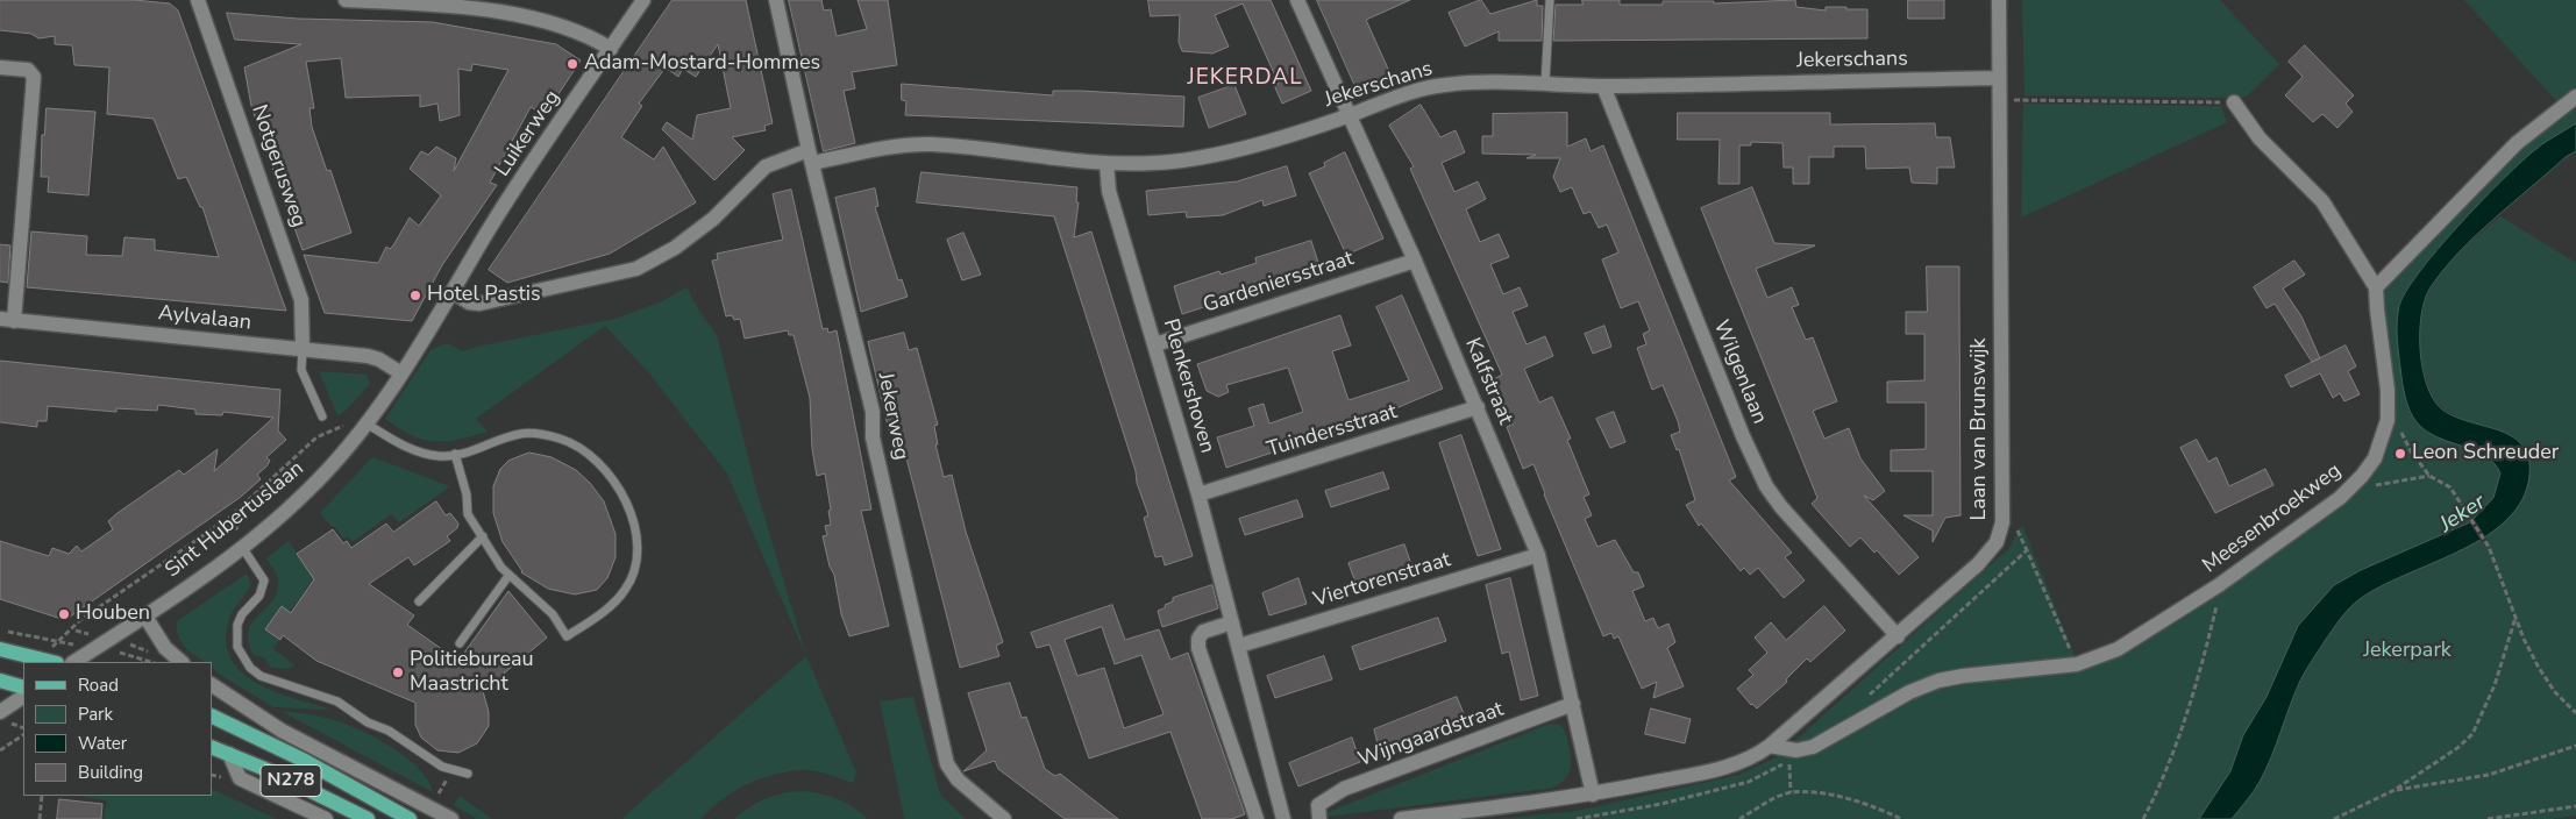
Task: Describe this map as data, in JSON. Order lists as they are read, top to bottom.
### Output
{
  "streets": {
    "main road": ["N278"],
    "street": [
      "Jekerschans",
      "Luikerweg",
      "Notgerusweg",
      "Gardeniersstraat",
      "Aylvalaan",
      "Wilgenlaan",
      "Kalfstraat",
      "Plenkershoven",
      "Jekerweg",
      "Laan van Brunswijk",
      "Tuindersstraat",
      "Meesenbroekweg",
      "Sint Hubertuslaan",
      "Viertorenstraat",
      "Wijngaardstraat"
    ]
  },
  "crossings": [
    ["Jekerschans", "Luikerweg"],
    ["Jekerschans", "Wilgenlaan"],
    ["Jekerschans", "Kalfstraat"],
    ["Jekerschans", "Plenkershoven"],
    ["Jekerschans", "Jekerweg"],
    ["Jekerschans", "Laan van Brunswijk"],
    ["Jekerschans", "Sint Hubertuslaan"],
    ["Luikerweg", "Sint Hubertuslaan"],
    ["Notgerusweg", "Aylvalaan"],
    ["Gardeniersstraat", "Kalfstraat"],
    ["Gardeniersstraat", "Plenkershoven"],
    ["Aylvalaan", "Sint Hubertuslaan"],
    ["Wilgenlaan", "Laan van Brunswijk"],
    ["Kalfstraat", "Laan van Brunswijk"],
    ["Kalfstraat", "Tuindersstraat"],
    ["Kalfstraat", "Viertorenstraat"],
    ["Kalfstraat", "Wijngaardstraat"],
    ["Plenkershoven", "Tuindersstraat"],
    ["Plenkershoven", "Viertorenstraat"],
    ["Laan van Brunswijk", "Meesenbroekweg"]
  ],
  "districts": ["JEKERDAL"],
  "water": ["Jeker"],
  "parks": ["Jekerpark"],
  "places": [
    "Adam-Mostard-Hommes",
    "Hotel Pastis",
    "Leon Schreuder",
    "Houben",
    "Politiebureau Maastricht"
  ],
  "legend": [
    "Road",
    "Park",
    "Water",
    "Building"
  ]
}
